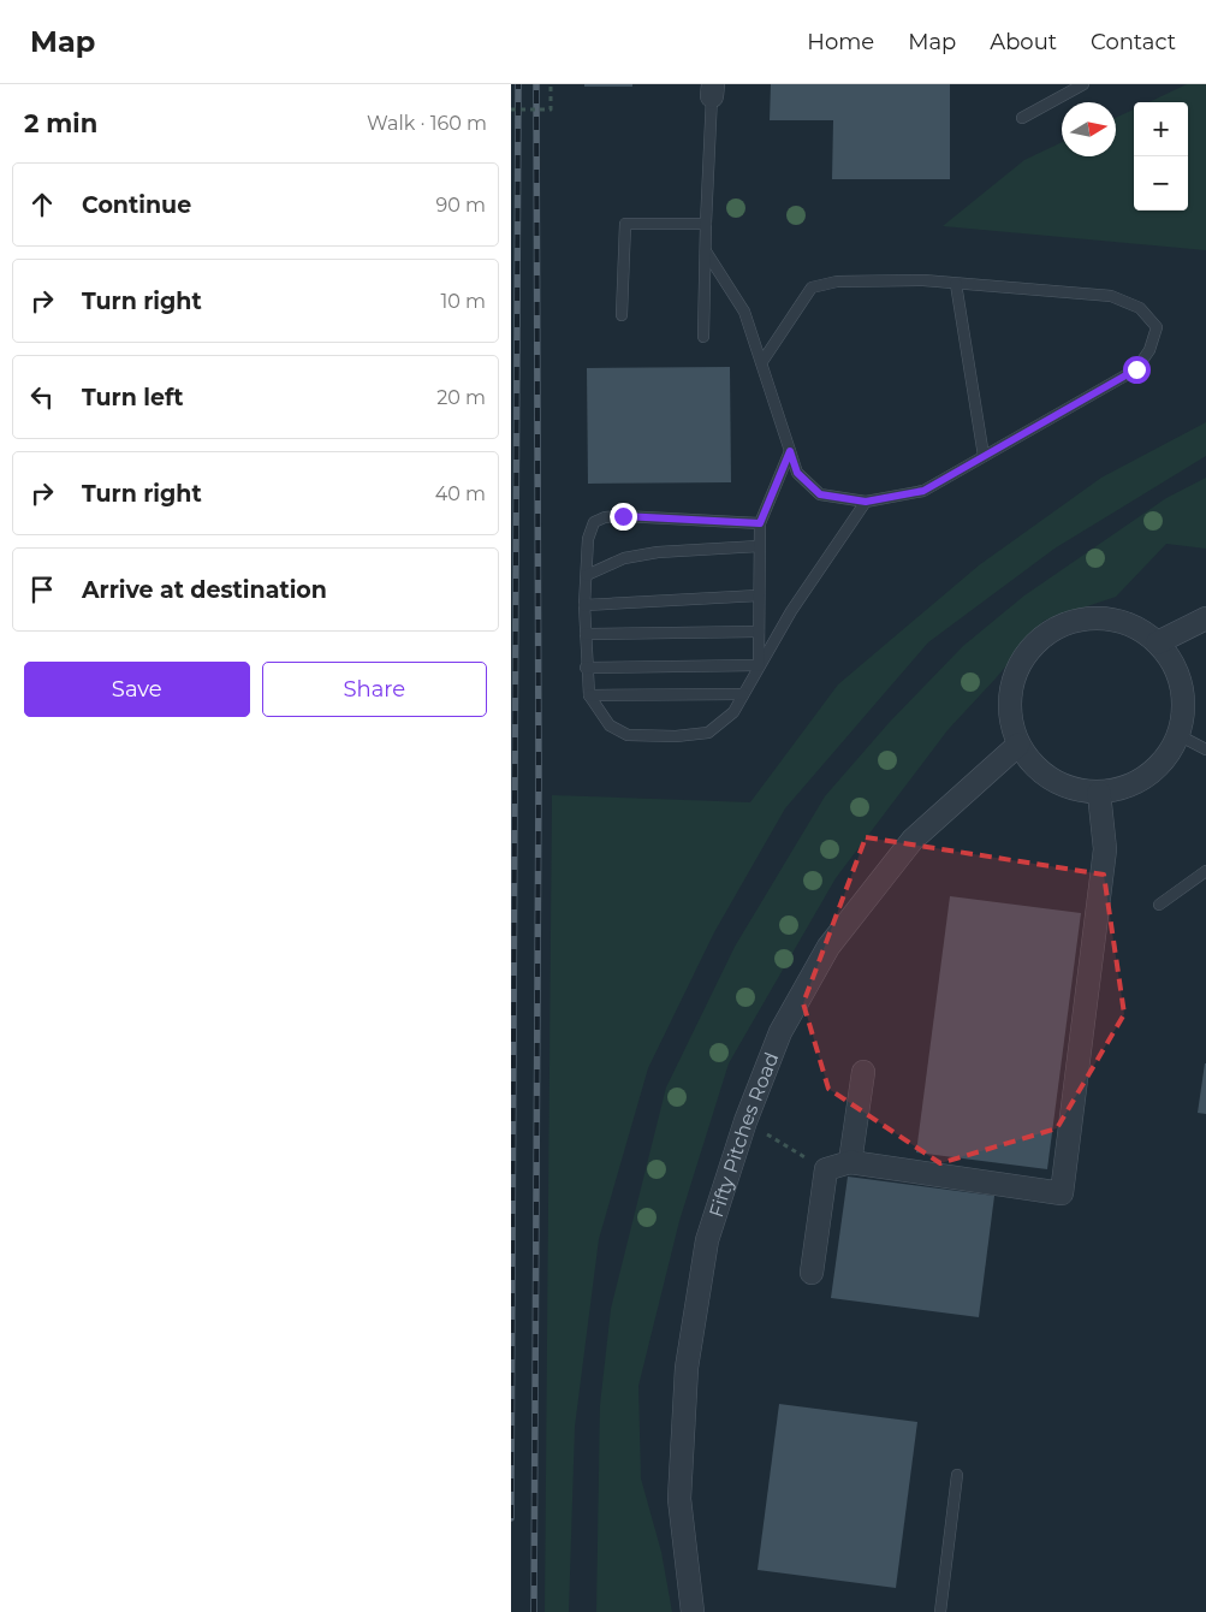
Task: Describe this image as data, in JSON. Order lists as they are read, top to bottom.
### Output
{
  "streets": {
    "street": ["Fifty Pitches Road"]
  },
  "north": "right",
  "page": {
    "header": "Map",
    "nav": [
      "Home",
      "Map",
      "About",
      "Contact"
    ],
    "heading": ["2 min", "Walk · 160 m"],
    "map_buttons": ["+", "−"],
    "list": [
      ["Continue", "90 m"],
      ["Turn right", "10 m"],
      ["Turn left", "20 m"],
      ["Turn right", "40 m"],
      "Arrive at destination"
    ],
    "buttons": ["Save", "Share"]
  }
}
